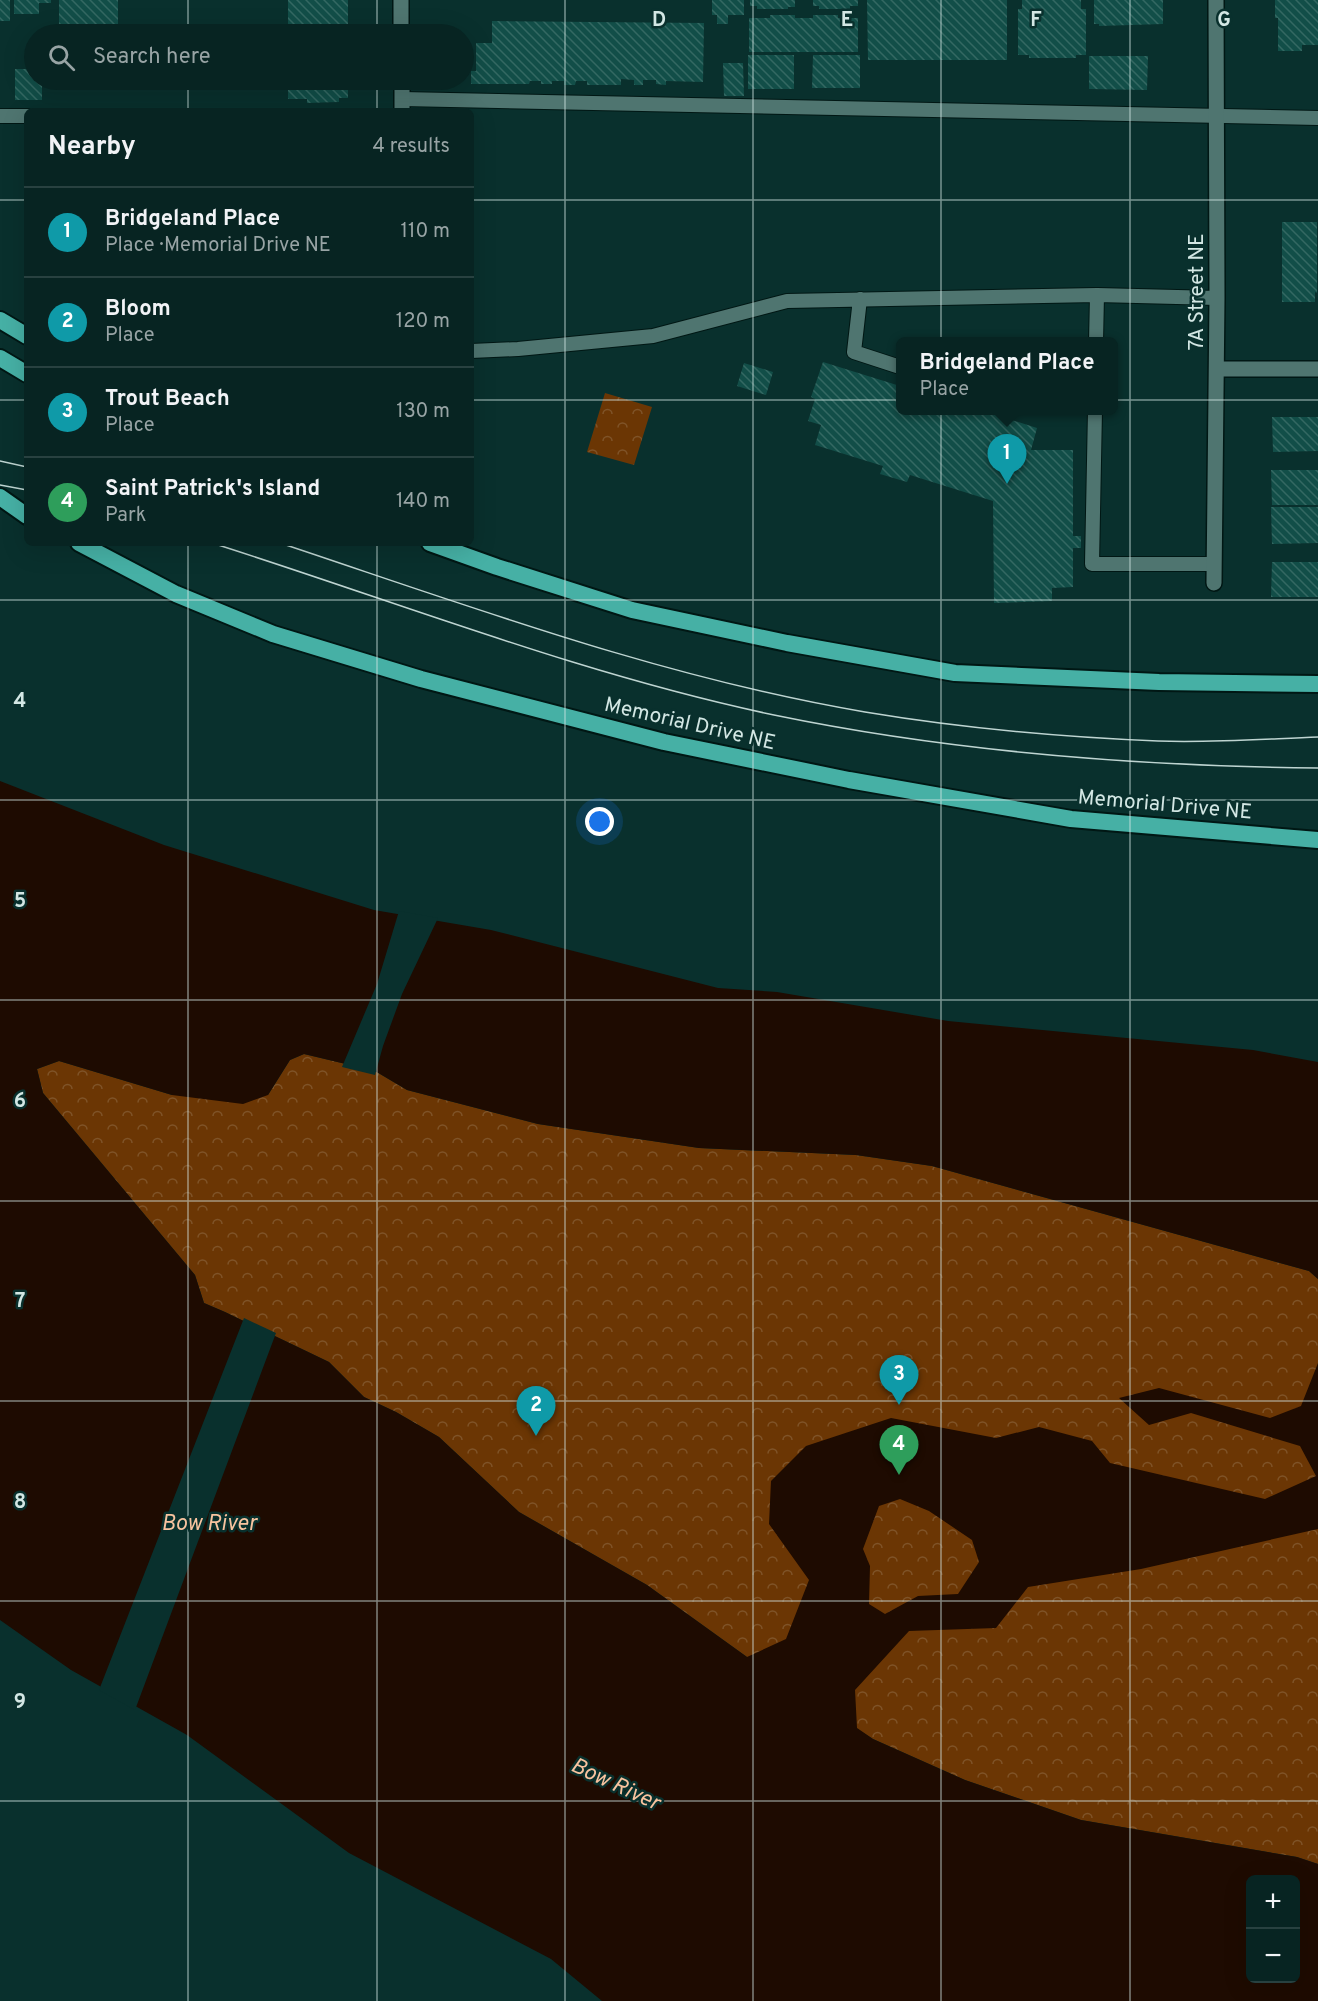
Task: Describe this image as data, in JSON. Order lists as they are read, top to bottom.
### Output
{
  "streets": {
    "highway": ["Memorial Drive NE"],
    "street": ["7A Street NE"]
  },
  "water": ["Bow River"],
  "page": {
    "search": "Search here",
    "heading": ["Nearby", "4 results"],
    "list": [
      {
        "mark": "1",
        "name": "Bridgeland Place",
        "note": "Place · Memorial Drive NE",
        "value": "110 m"
      },
      {
        "mark": "2",
        "name": "Bloom",
        "note": "Place",
        "value": "120 m"
      },
      {
        "mark": "3",
        "name": "Trout Beach",
        "note": "Place",
        "value": "130 m"
      },
      {
        "mark": "4",
        "name": "Saint Patrick's Island",
        "note": "Park",
        "value": "140 m"
      }
    ],
    "popup": ["Bridgeland Place", "Place"],
    "pins": [
      "1",
      "3",
      "2",
      "4"
    ],
    "map_buttons": ["+", "−"]
  },
  "grid": {
    "columns": [
      "D",
      "E",
      "F",
      "G"
    ],
    "rows": [
      "4",
      "5",
      "6",
      "7",
      "8",
      "9"
    ]
  }
}
